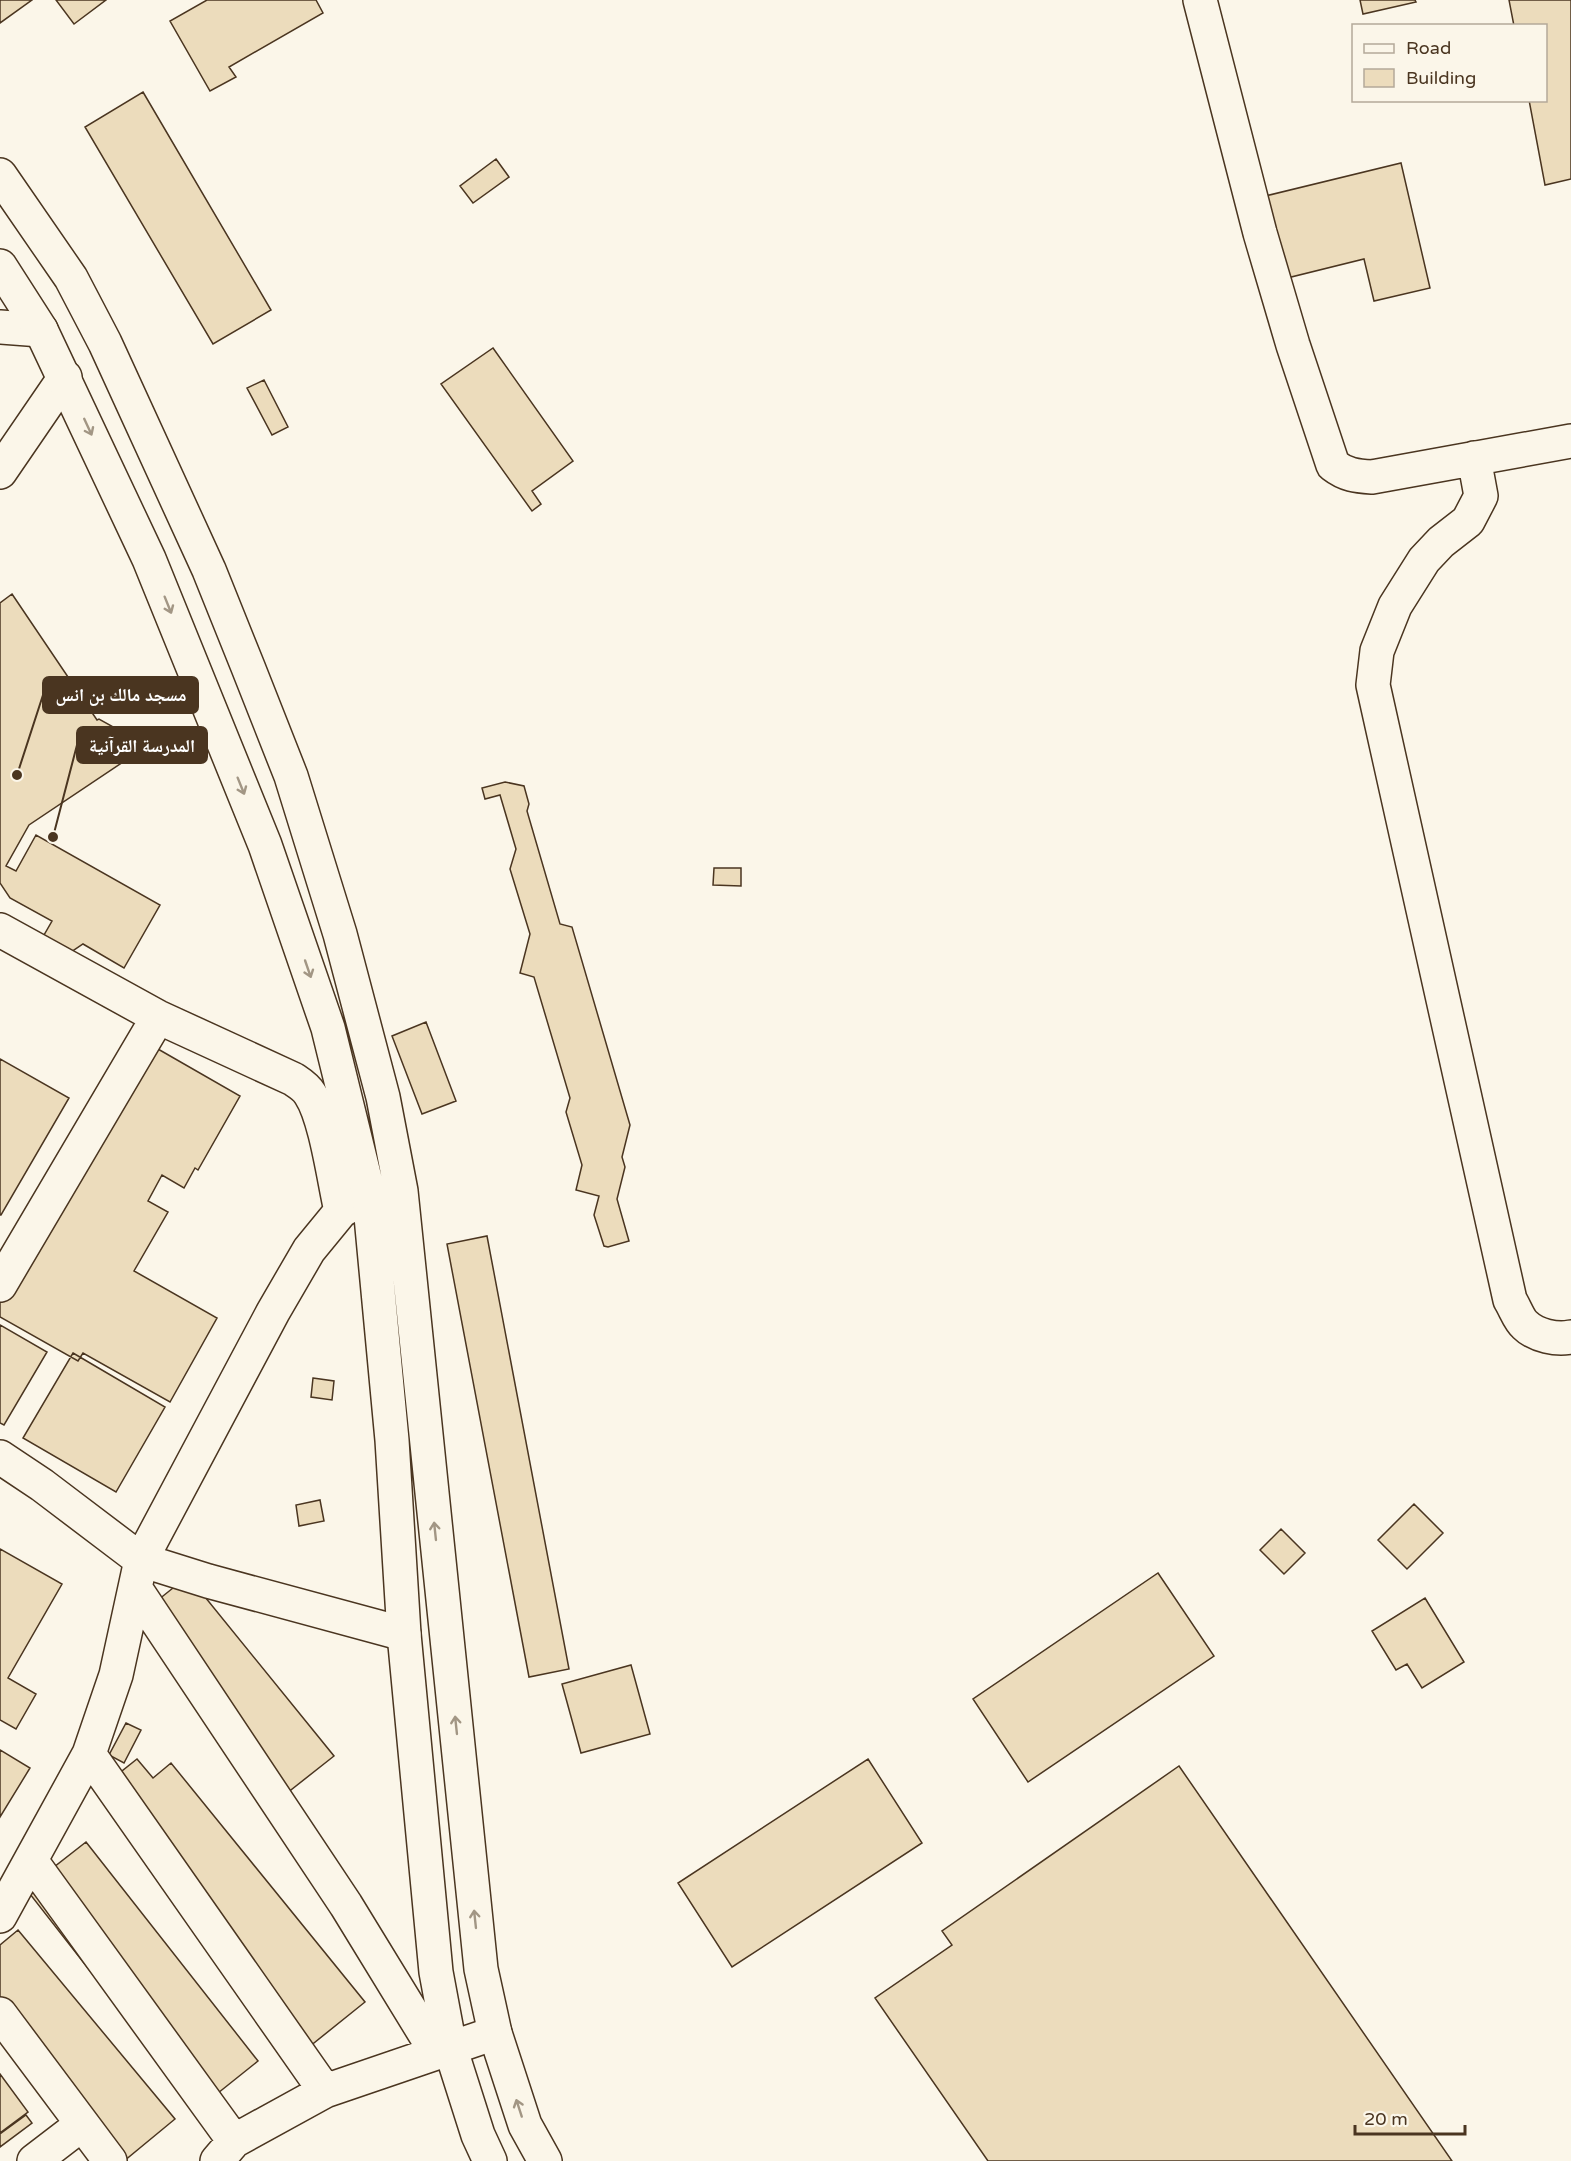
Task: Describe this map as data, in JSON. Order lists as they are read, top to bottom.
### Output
{
  "places": ["مسجد مالك بن انس", "المدرسة القرآنية"],
  "legend": ["Road", "Building"],
  "scale_bar": "20 m"
}
